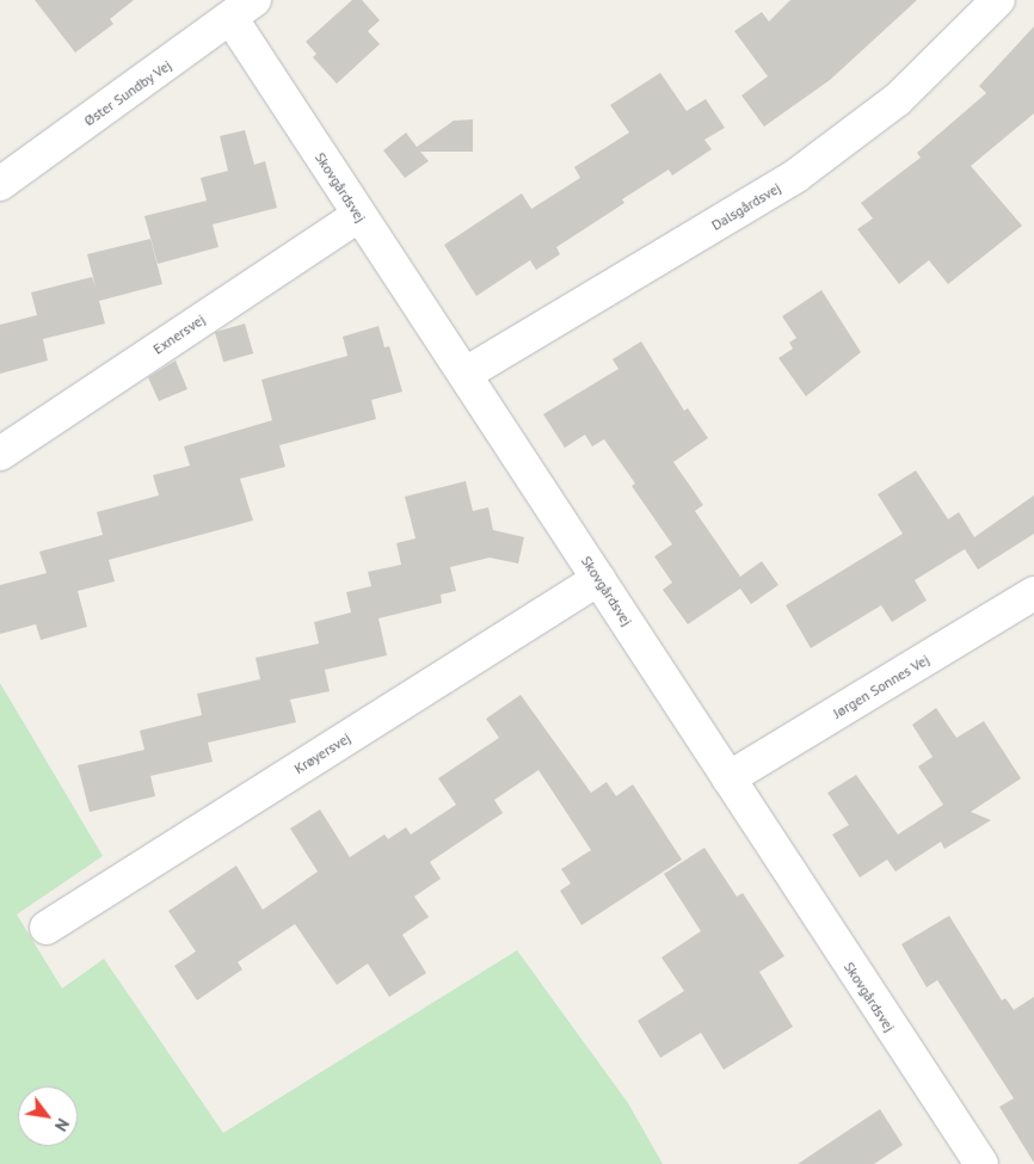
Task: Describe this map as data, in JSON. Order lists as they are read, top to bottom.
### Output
{
  "streets": {
    "street": [
      "Øster Sundby Vej",
      "Skovgårdsvej",
      "Dalsgårdsvej",
      "Exnersvej",
      "Jørgen Sonnes Vej",
      "Krøyersvej"
    ]
  },
  "crossings": [
    ["Øster Sundby Vej", "Skovgårdsvej"],
    ["Skovgårdsvej", "Dalsgårdsvej"],
    ["Skovgårdsvej", "Exnersvej"],
    ["Skovgårdsvej", "Jørgen Sonnes Vej"],
    ["Skovgårdsvej", "Krøyersvej"]
  ],
  "north": "bottom right"
}
